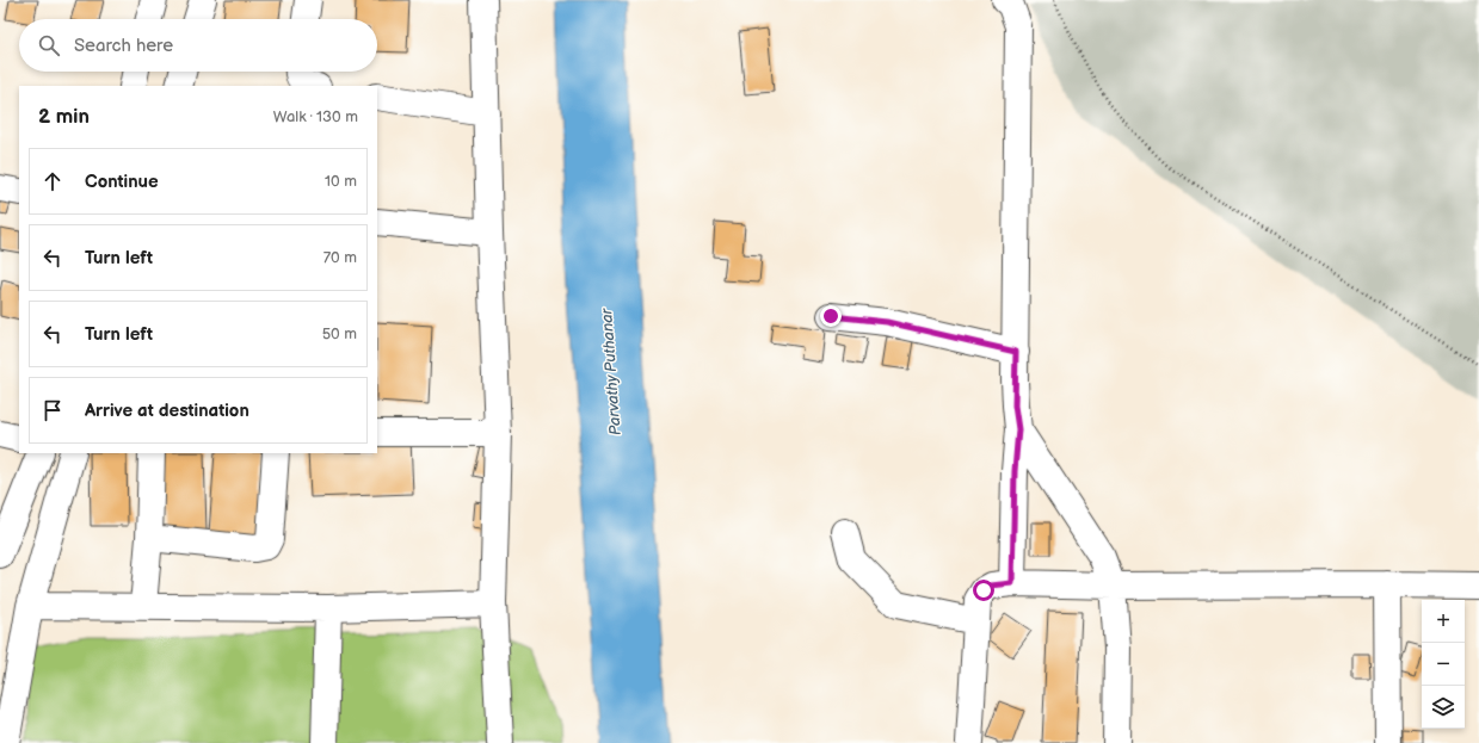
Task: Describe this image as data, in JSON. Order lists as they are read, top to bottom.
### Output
{
  "water": ["Parvathy Puthanar"],
  "page": {
    "search": "Search here",
    "heading": ["2 min", "Walk · 130 m"],
    "list": [
      ["Continue", "10 m"],
      ["Turn left", "70 m"],
      ["Turn left", "50 m"],
      "Arrive at destination"
    ],
    "map_buttons": ["+", "−"]
  }
}
